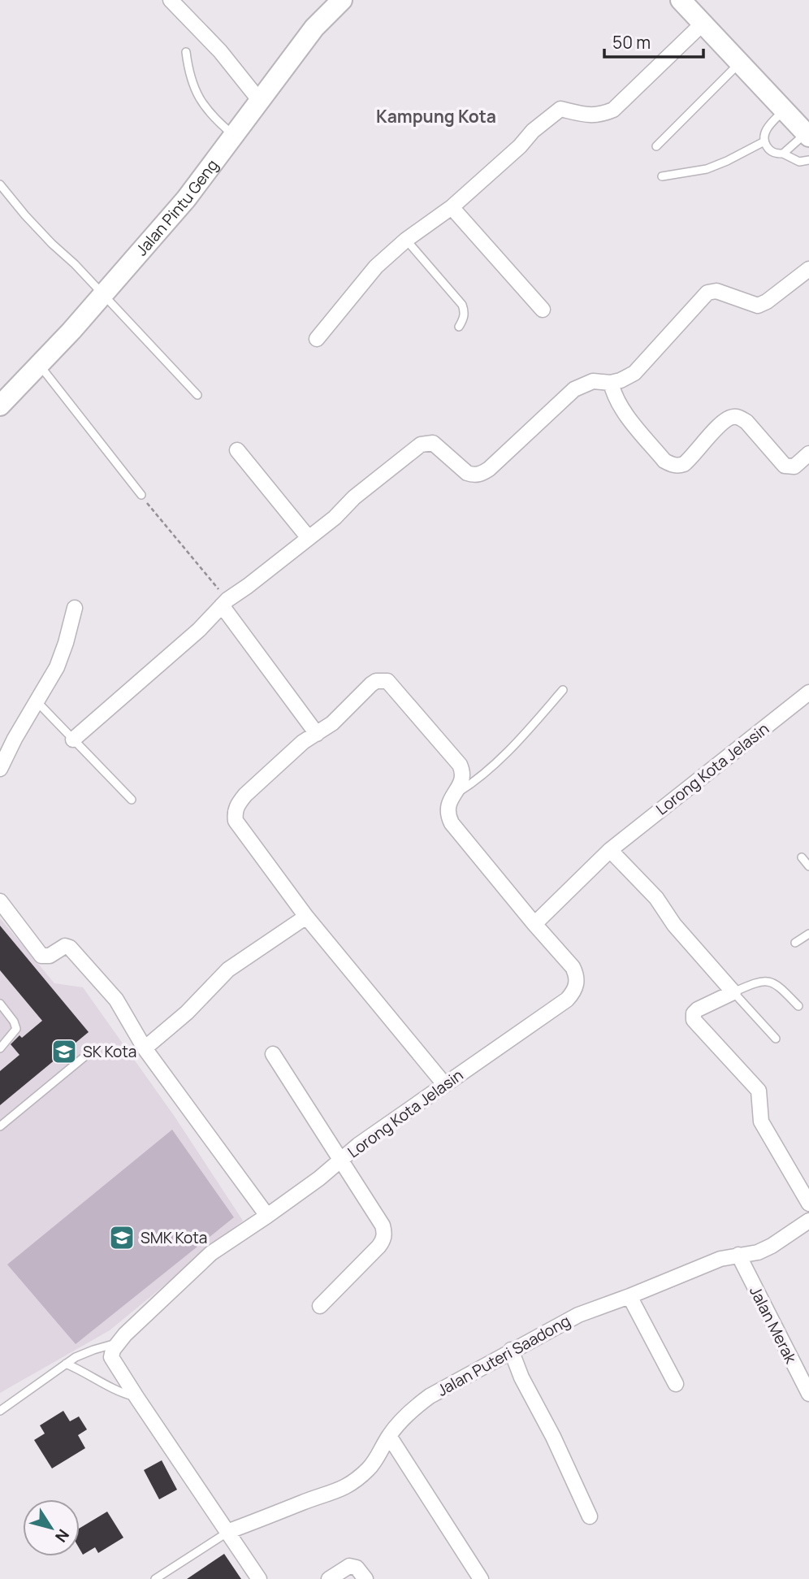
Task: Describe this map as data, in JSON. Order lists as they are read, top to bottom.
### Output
{
  "streets": {
    "main road": ["Jalan Pintu Geng"],
    "street": ["Lorong Kota Jelasin", "Jalan Merak", "Jalan Puteri Saadong"]
  },
  "crossings": [
    ["Jalan Merak", "Jalan Puteri Saadong"]
  ],
  "districts": ["Kampung Kota"],
  "places": {
    "school or university": ["SK Kota", "SMK Kota"]
  },
  "scale_bar": "50 m",
  "north": "bottom right"
}
